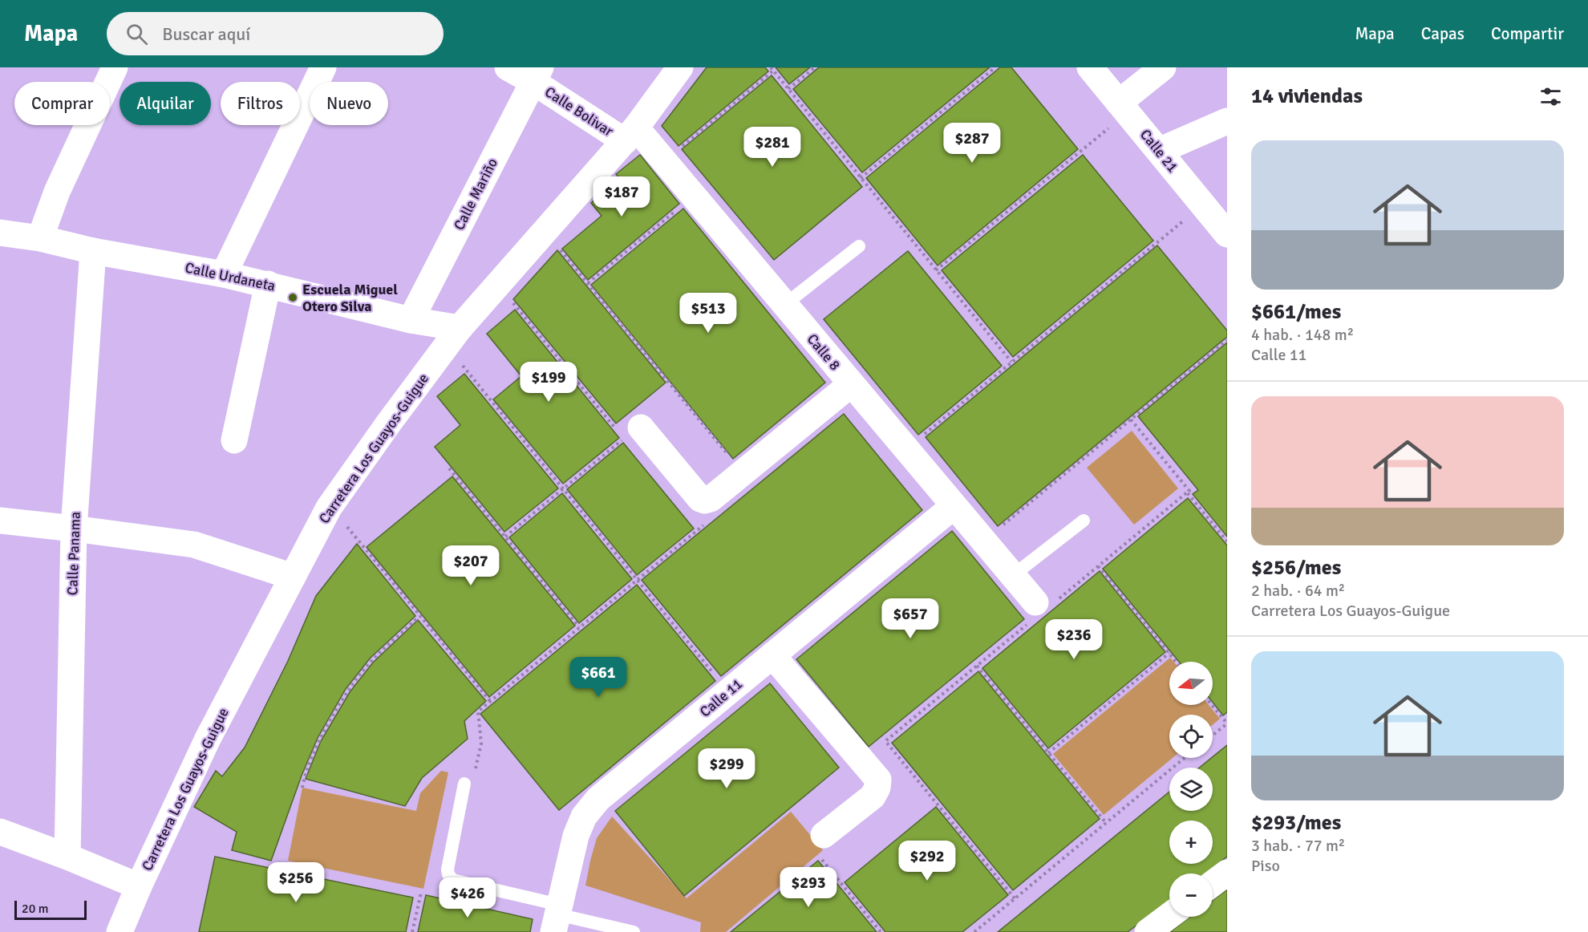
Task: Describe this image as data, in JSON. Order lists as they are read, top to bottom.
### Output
{
  "streets": {
    "street": [
      "Calle Bolivar",
      "Calle 21",
      "Calle Mariño",
      "Calle Urdaneta",
      "Calle 8",
      "Carretera Los Guayos-Guigue",
      "Calle Panama",
      "Calle 11"
    ]
  },
  "crossings": [
    ["Calle Bolivar", "Calle Mariño"],
    ["Calle Bolivar", "Calle 8"],
    ["Calle Bolivar", "Carretera Los Guayos-Guigue"],
    ["Calle Mariño", "Calle Urdaneta"],
    ["Calle Urdaneta", "Carretera Los Guayos-Guigue"],
    ["Calle Urdaneta", "Calle Panama"],
    ["Calle 8", "Carretera Los Guayos-Guigue"],
    ["Calle 8", "Calle 11"]
  ],
  "places": ["Escuela Miguel Otero Silva"],
  "scale_bar": "20 m",
  "north": "left",
  "page": {
    "header": "Mapa",
    "search": "Buscar aquí",
    "nav": ["Mapa", "Capas", "Compartir"],
    "heading": "14 viviendas",
    "chip": [
      "Comprar",
      "Alquilar",
      "Filtros",
      "Nuevo"
    ],
    "price": [
      "$287",
      "$281",
      "$187",
      "$513",
      "$199",
      "$207",
      "$657",
      "$236",
      "$661",
      "$299",
      "$292",
      "$256",
      "$293",
      "$426"
    ],
    "list": [
      {
        "name": "$661/mes",
        "note": "4 hab. · 148 m² · Calle 11"
      },
      {
        "name": "$256/mes",
        "note": "2 hab. · 64 m² · Carretera Los Guayos-Guigue"
      },
      {
        "name": "$293/mes",
        "note": "3 hab. · 77 m² · Piso"
      }
    ],
    "map_buttons": ["+", "−"],
    "scale": "20 m"
  }
}
